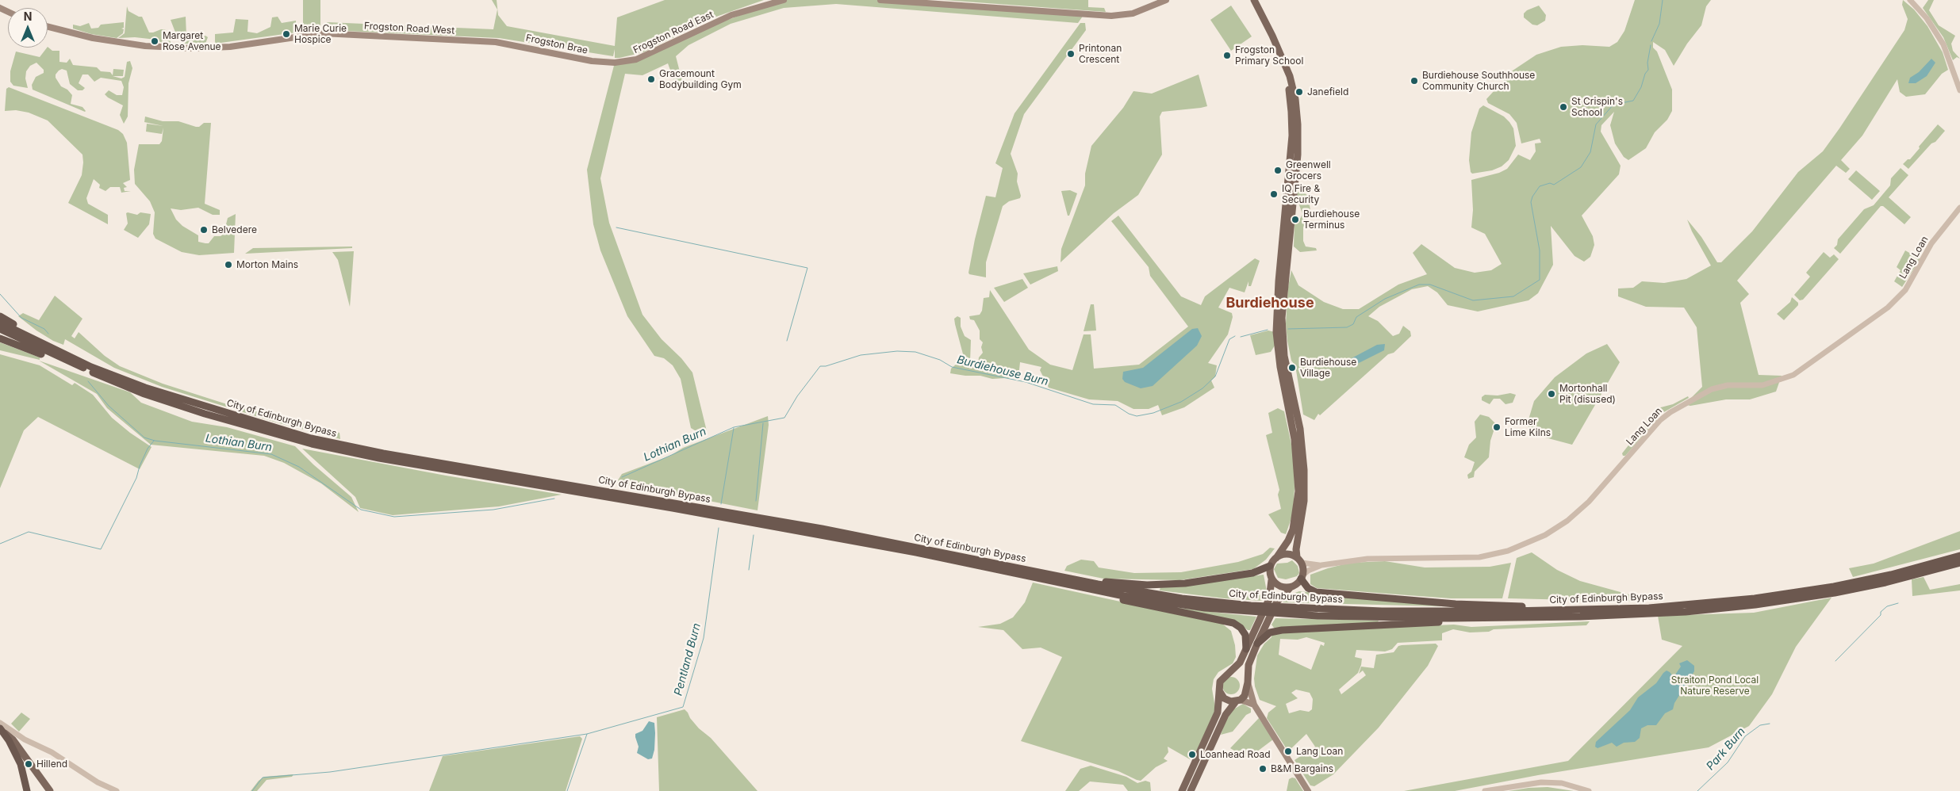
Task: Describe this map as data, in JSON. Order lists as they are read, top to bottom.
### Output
{
  "streets": {
    "highway": ["City of Edinburgh Bypass"],
    "main road": ["Frogston Road West", "Frogston Road East", "Frogston Brae"],
    "street": ["Lang Loan"]
  },
  "crossings": [
    ["Frogston Road West", "Frogston Brae"],
    ["Frogston Road East", "Frogston Brae"]
  ],
  "districts": ["Burdiehouse"],
  "water": [
    "Burdiehouse Burn",
    "Lothian Burn",
    "Pentland Burn",
    "Park Burn"
  ],
  "parks": ["Straiton Pond Local Nature Reserve"],
  "places": [
    "Marie Curie Hospice",
    "Margaret Rose Avenue",
    "Printonan Crescent",
    "Frogston Primary School",
    "Gracemount Bodybuilding Gym",
    "Burdiehouse Southhouse Community Church",
    "Janefield",
    "St Crispin's School",
    "Greenwell Grocers",
    "IQ Fire & Security",
    "Burdiehouse Terminus",
    "Belvedere",
    "Morton Mains",
    "Burdiehouse Village",
    "Mortonhall Pit (disused)",
    "Former Lime Kilns",
    "Lang Loan",
    "Loanhead Road",
    "Hillend",
    "B&M Bargains"
  ],
  "north": "top"
}
